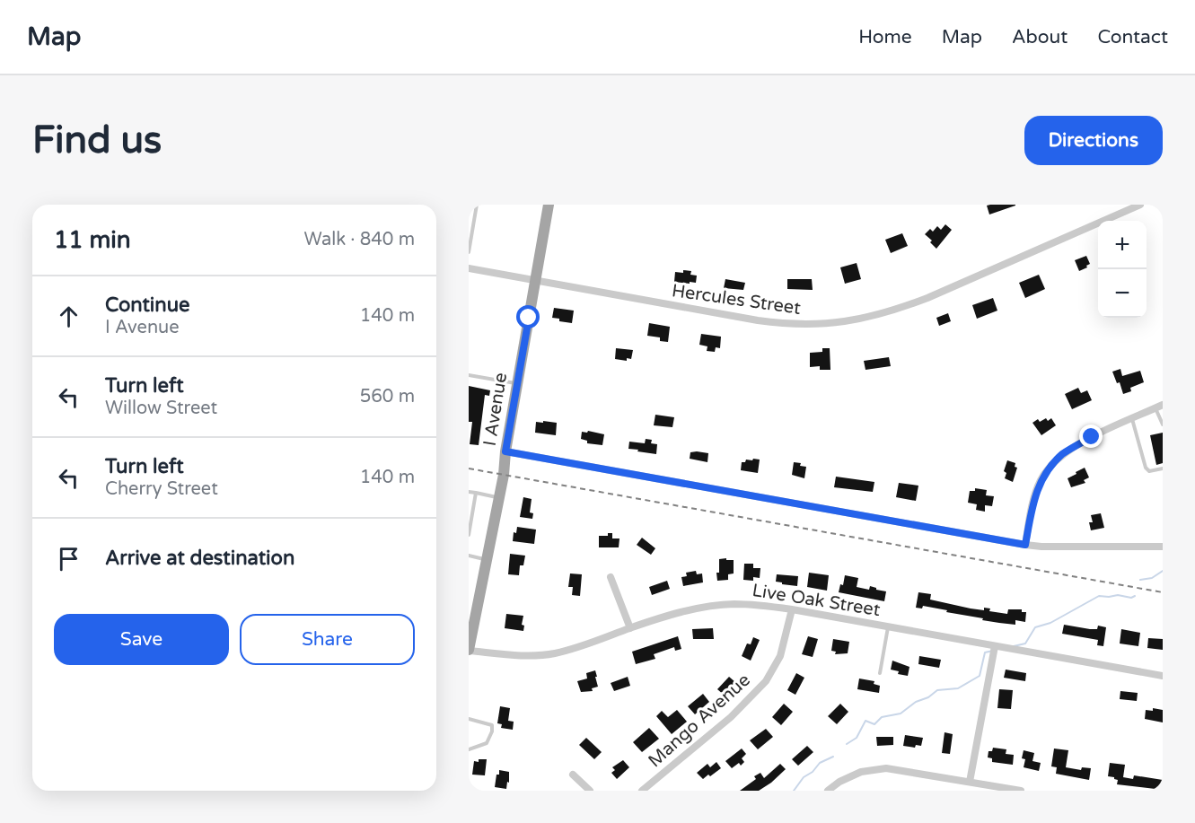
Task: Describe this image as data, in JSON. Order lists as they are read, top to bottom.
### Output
{
  "streets": {
    "main road": ["I Avenue"],
    "street": ["Hercules Street", "Live Oak Street", "Mango Avenue"]
  },
  "crossings": [
    ["Hercules Street", "I Avenue"],
    ["I Avenue", "Live Oak Street"],
    ["Live Oak Street", "Mango Avenue"]
  ],
  "page": {
    "header": "Map",
    "nav": [
      "Home",
      "Map",
      "About",
      "Contact"
    ],
    "buttons": [
      "Directions",
      ["Save", "Share"]
    ],
    "title": "Find us",
    "heading": ["11 min", "Walk · 840 m"],
    "map_buttons": ["+", "−"],
    "list": [
      ["Continue", "I Avenue", "140 m"],
      ["Turn left", "Willow Street", "560 m"],
      ["Turn left", "Cherry Street", "140 m"],
      "Arrive at destination"
    ]
  }
}
